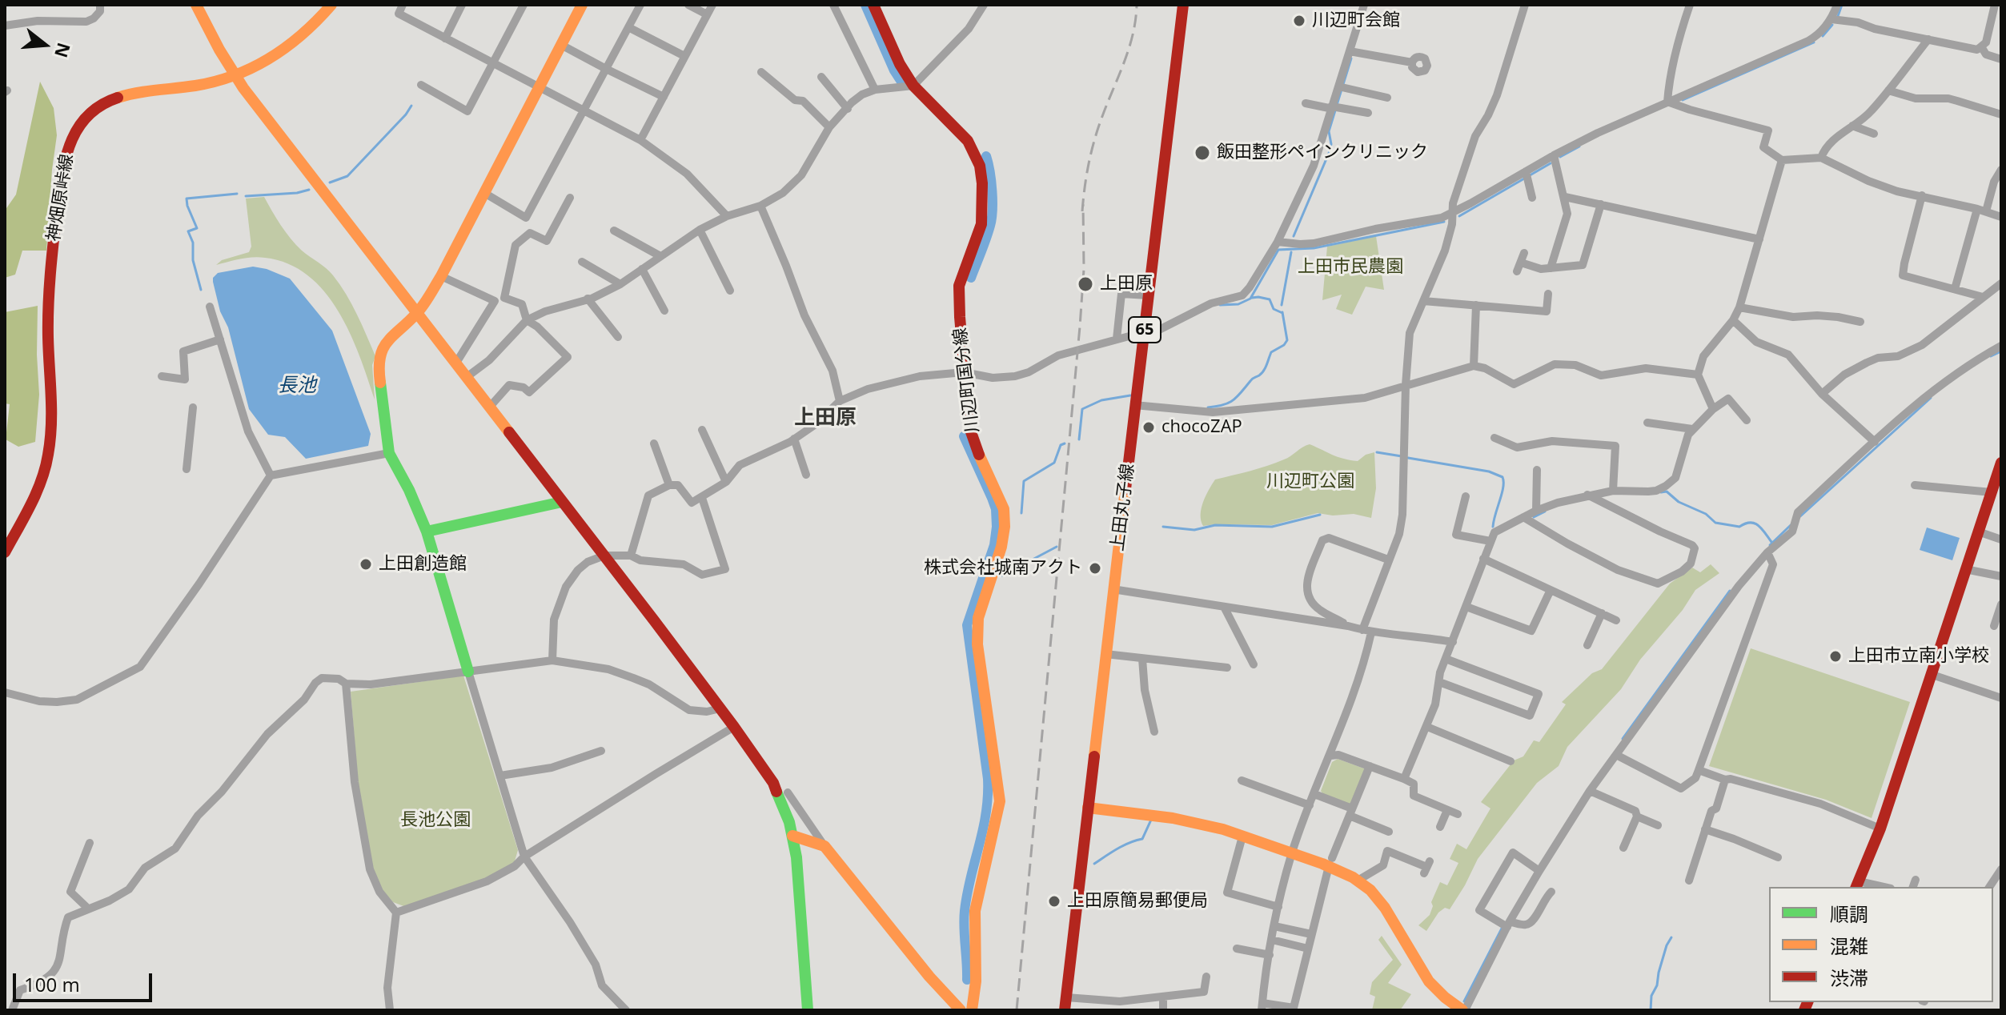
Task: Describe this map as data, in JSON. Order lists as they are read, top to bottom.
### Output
{
  "streets": {
    "street": [
      "神畑原峠線",
      "65",
      "川辺町国分線",
      "上田丸子線"
    ]
  },
  "districts": ["上田原"],
  "water": ["長池"],
  "parks": ["上田市民農園", "川辺町公園", "長池公園"],
  "places": [
    "川辺町会館",
    "飯田整形ペインクリニック",
    "上田原",
    "chocoZAP",
    "上田創造館",
    "株式会社城南アクト",
    "上田市立南小学校",
    "上田原簡易郵便局"
  ],
  "legend": ["順調", "混雑", "渋滞"],
  "scale_bar": "100 m",
  "north": "right"
}
